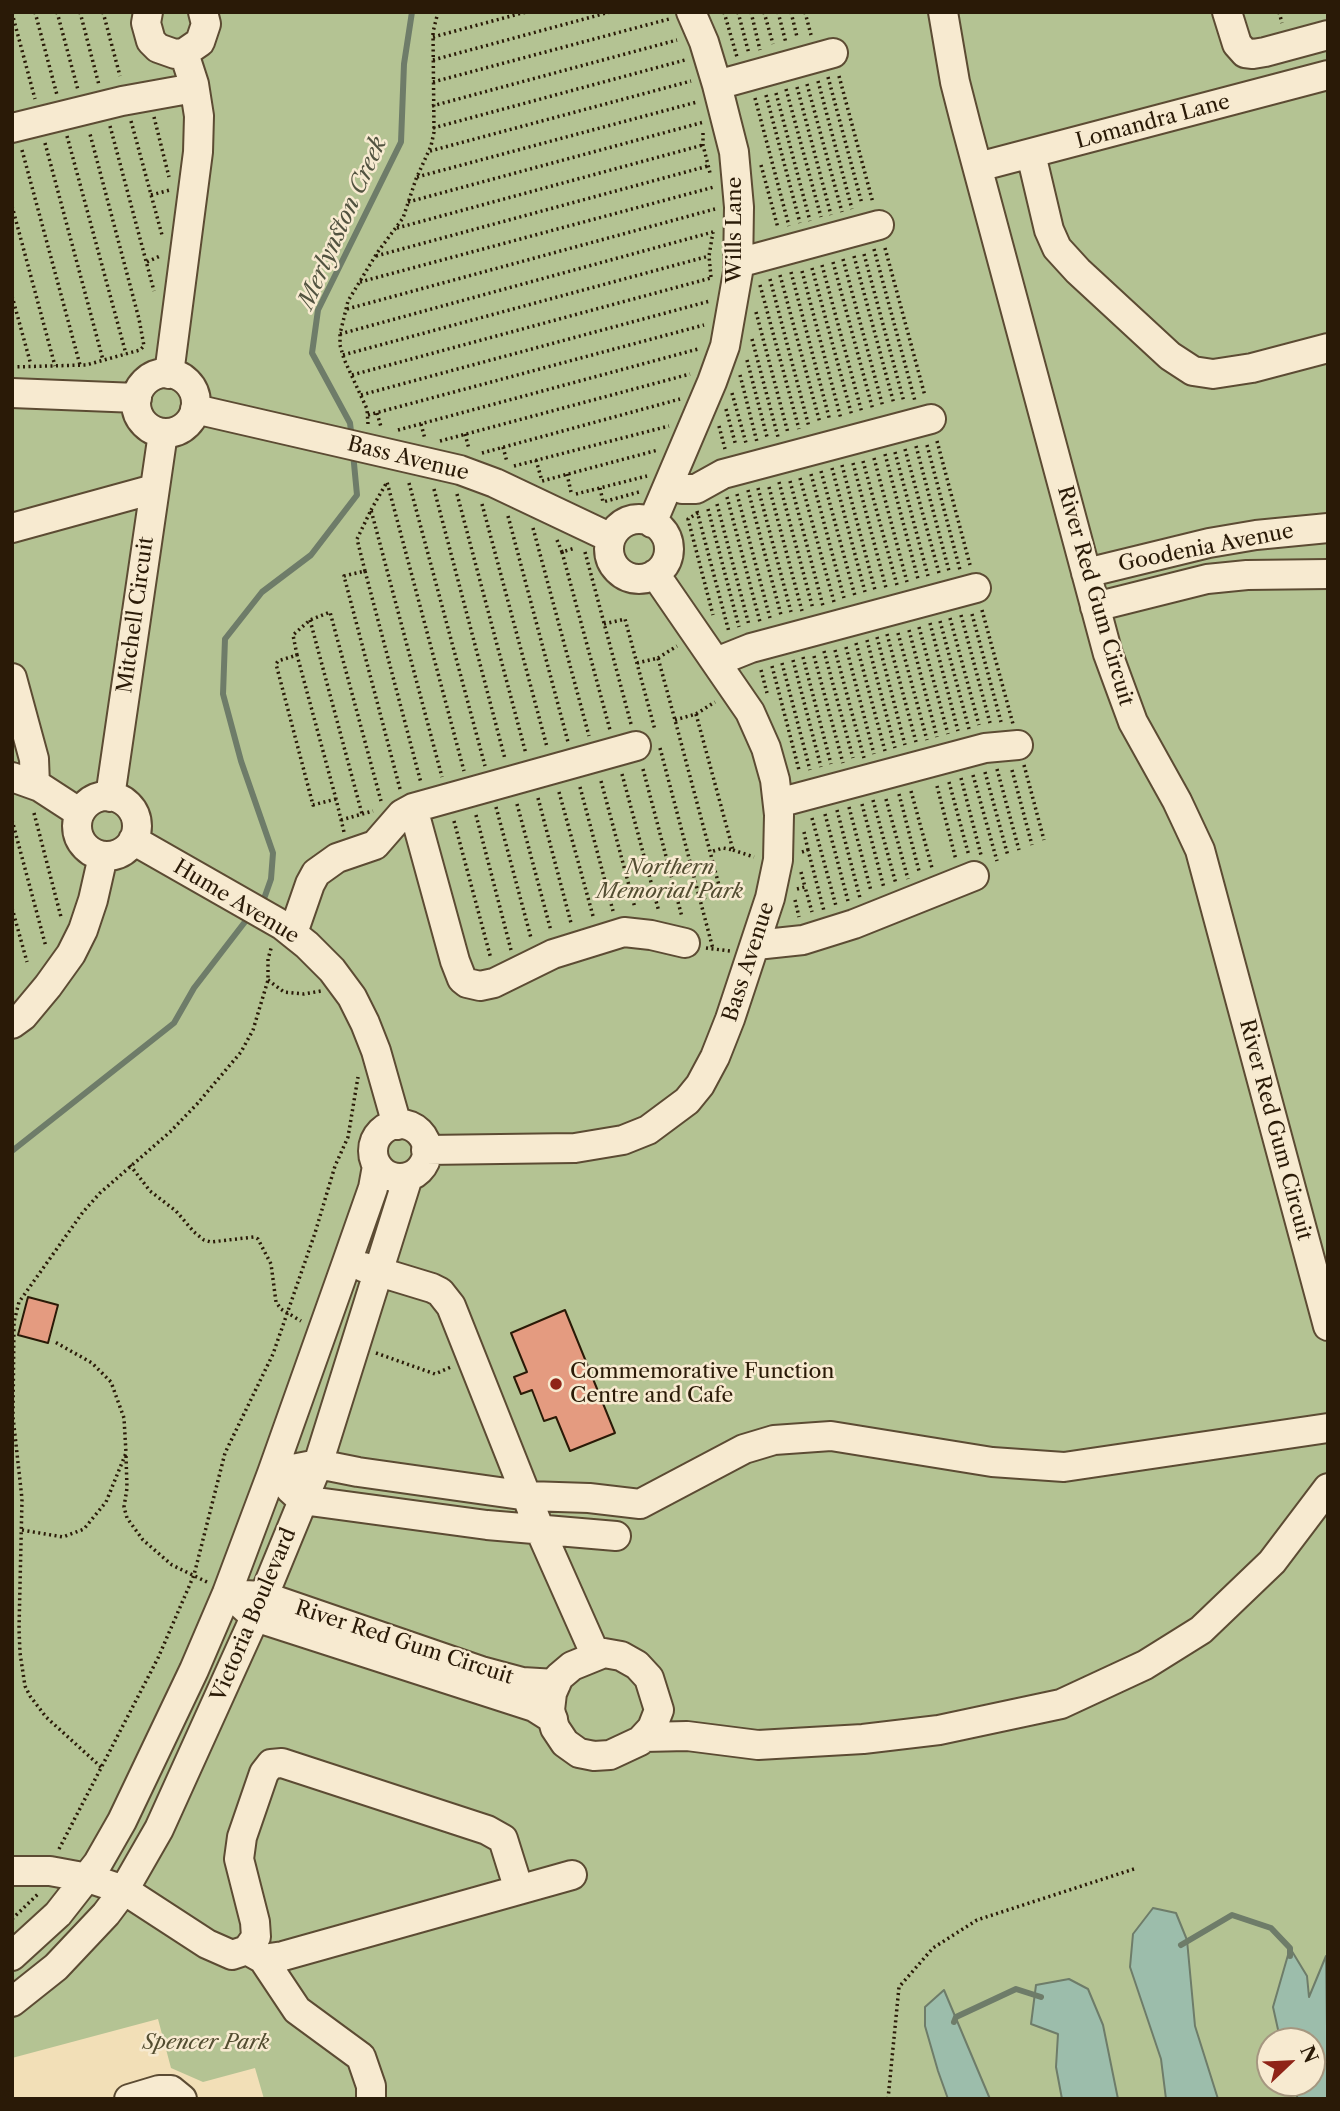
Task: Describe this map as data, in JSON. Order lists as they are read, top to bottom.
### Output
{
  "streets": {
    "lane": [
      "Lomandra Lane",
      "Wills Lane",
      "Bass Avenue",
      "Goodenia Avenue",
      "River Red Gum Circuit",
      "Mitchell Circuit",
      "Hume Avenue",
      "Victoria Boulevard"
    ]
  },
  "crossings": [
    ["Lomandra Lane", "River Red Gum Circuit"],
    ["Wills Lane", "Bass Avenue"],
    ["Bass Avenue", "Mitchell Circuit"],
    ["Bass Avenue", "Hume Avenue"],
    ["Bass Avenue", "Victoria Boulevard"],
    ["Goodenia Avenue", "River Red Gum Circuit"],
    ["River Red Gum Circuit", "Victoria Boulevard"],
    ["Mitchell Circuit", "Hume Avenue"],
    ["Hume Avenue", "Victoria Boulevard"]
  ],
  "water": ["Merlynston Creek"],
  "parks": ["Northern Memorial Park", "Spencer Park"],
  "places": ["Commemorative Function Centre and Cafe"],
  "north": "top right"
}
